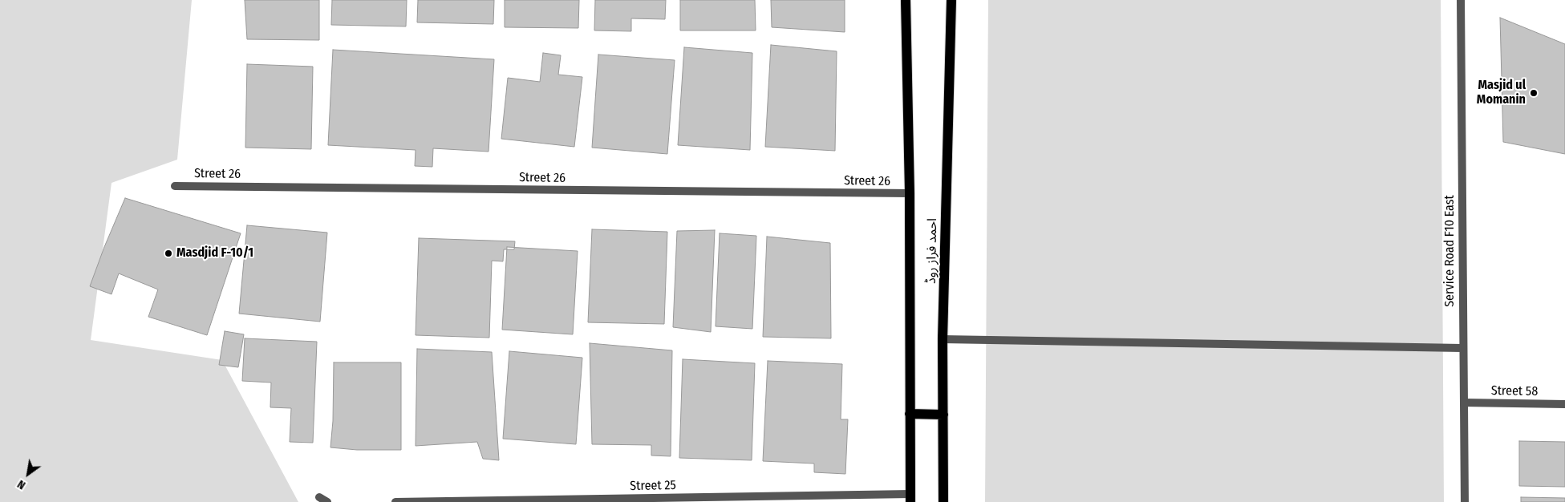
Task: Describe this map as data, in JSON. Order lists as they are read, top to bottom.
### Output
{
  "streets": {
    "main road": ["احمد فراز روڈ"],
    "street": [
      "Street 26",
      "Service Road F10 East",
      "Street 58",
      "Street 25"
    ]
  },
  "crossings": [
    ["Street 26", "احمد فراز روڈ"],
    ["احمد فراز روڈ", "Street 25"],
    ["Service Road F10 East", "Street 58"]
  ],
  "places": ["Masjid ul Momanin", "Masdjid F-10/1"],
  "north": "bottom left"
}
